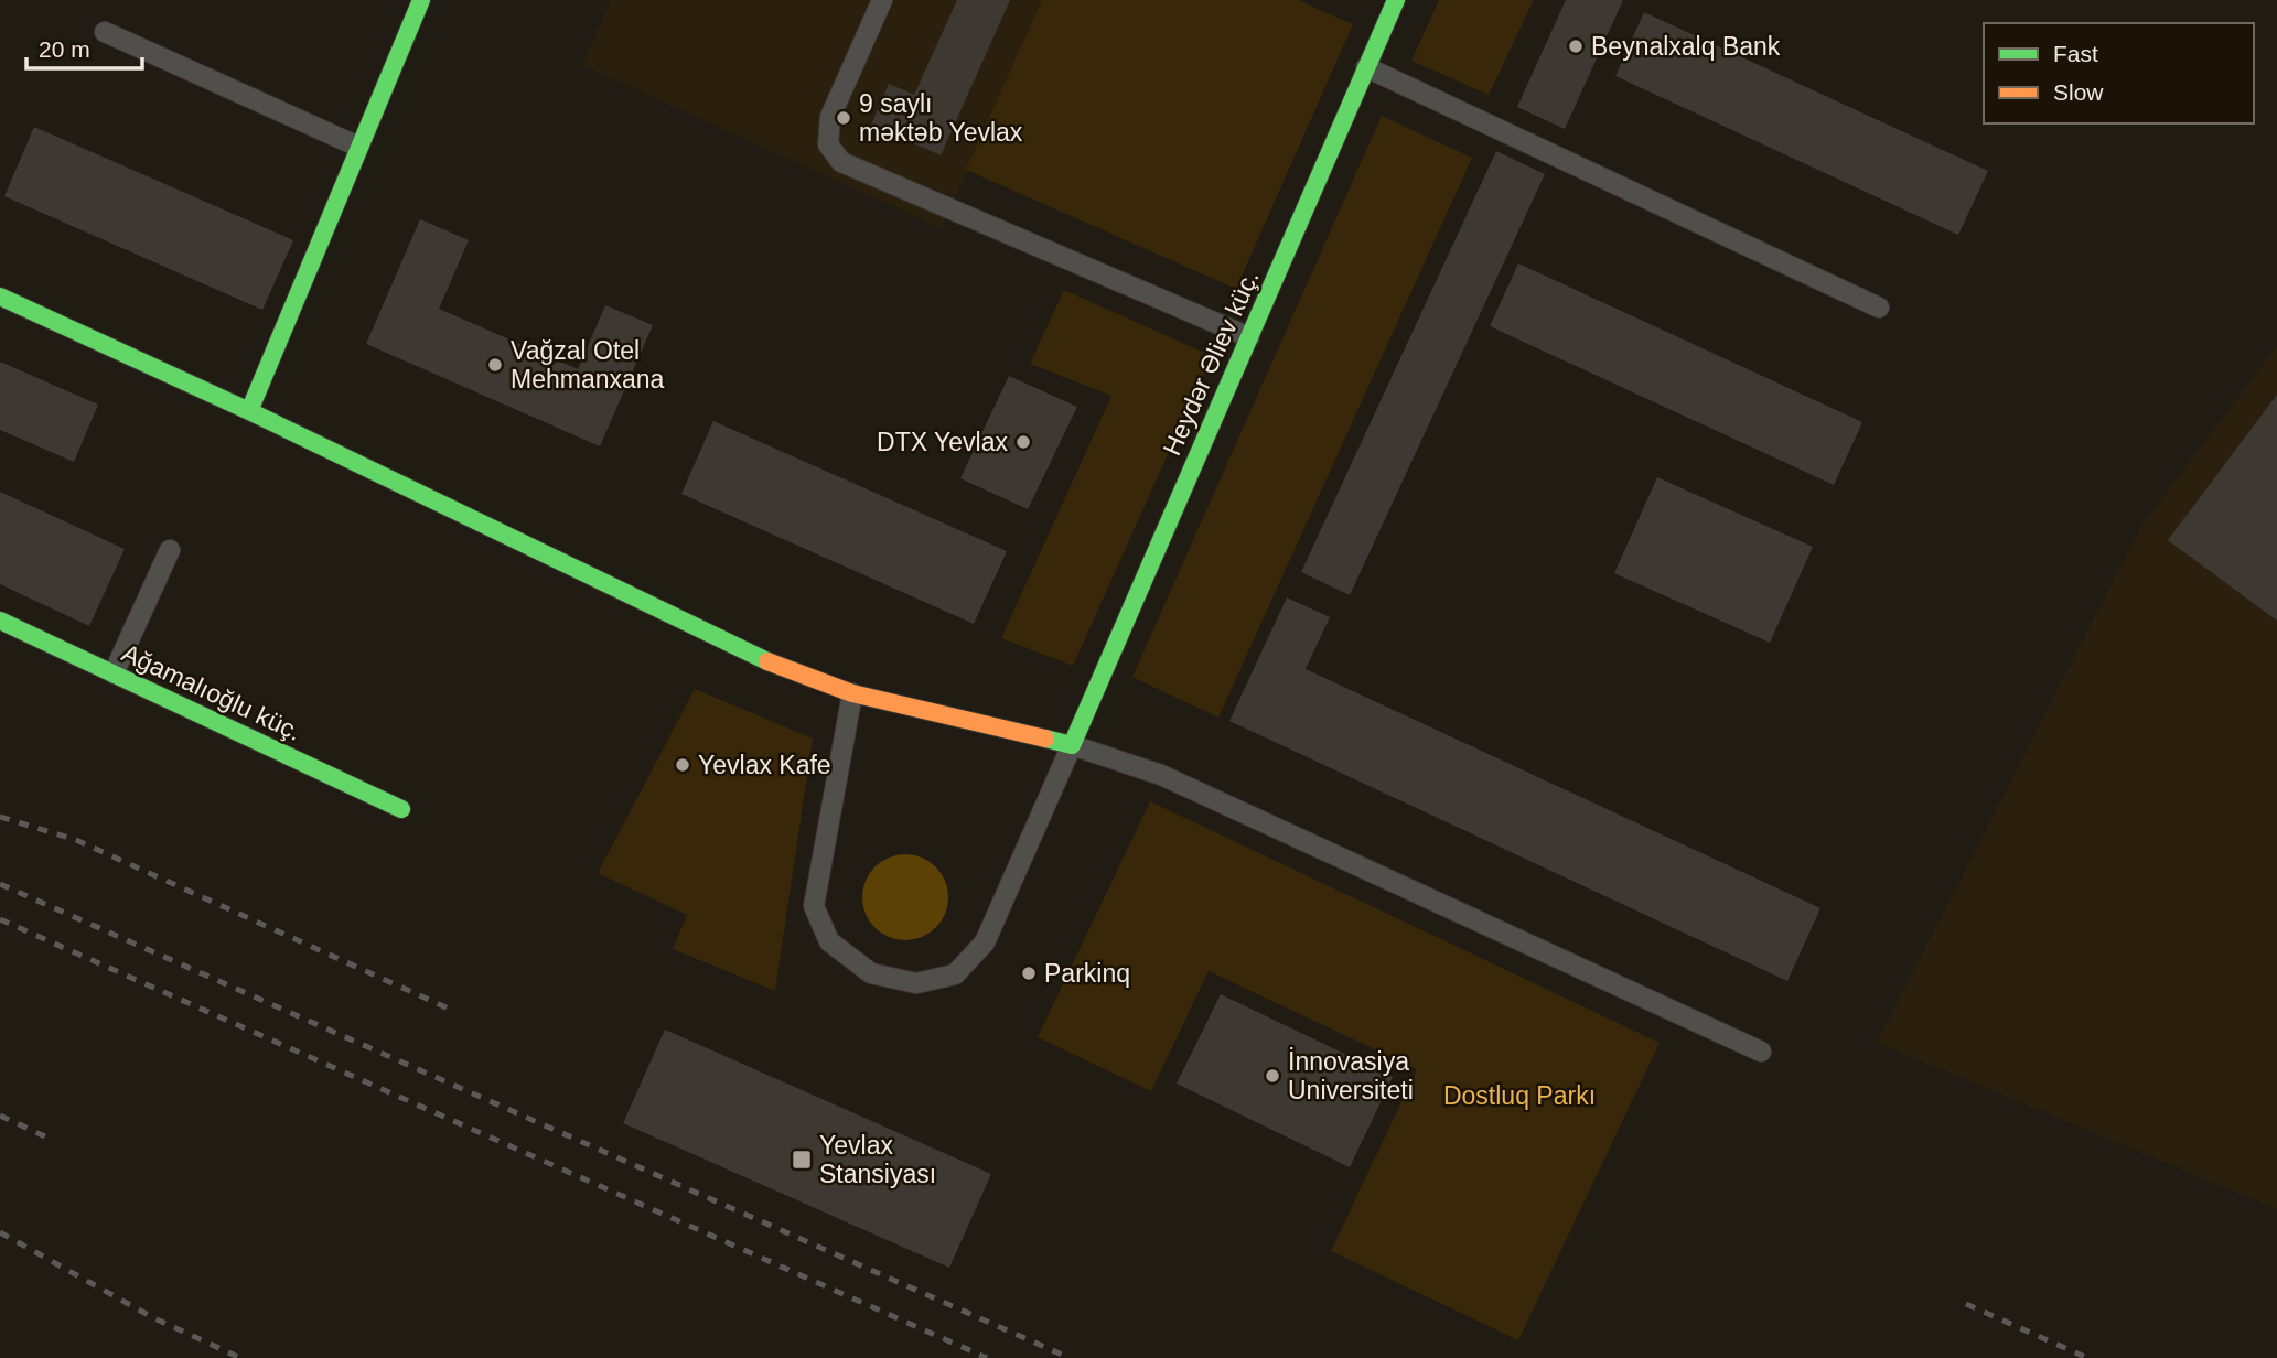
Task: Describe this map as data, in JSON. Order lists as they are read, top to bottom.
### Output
{
  "streets": {
    "street": ["Heydər Əliev küç.", "Ağamalıoğlu küç."]
  },
  "parks": ["Dostluq Parkı"],
  "places": {
    "other": [
      "Beynalxalq Bank",
      "9 saylı məktəb Yevlax",
      "Vağzal Otel Mehmanxana",
      "DTX Yevlax",
      "Yevlax Kafe",
      "Parkinq",
      "İnnovasiya Universiteti"
    ],
    "transit": ["Yevlax Stansiyası"]
  },
  "legend": ["Fast", "Slow"],
  "scale_bar": "20 m"
}
